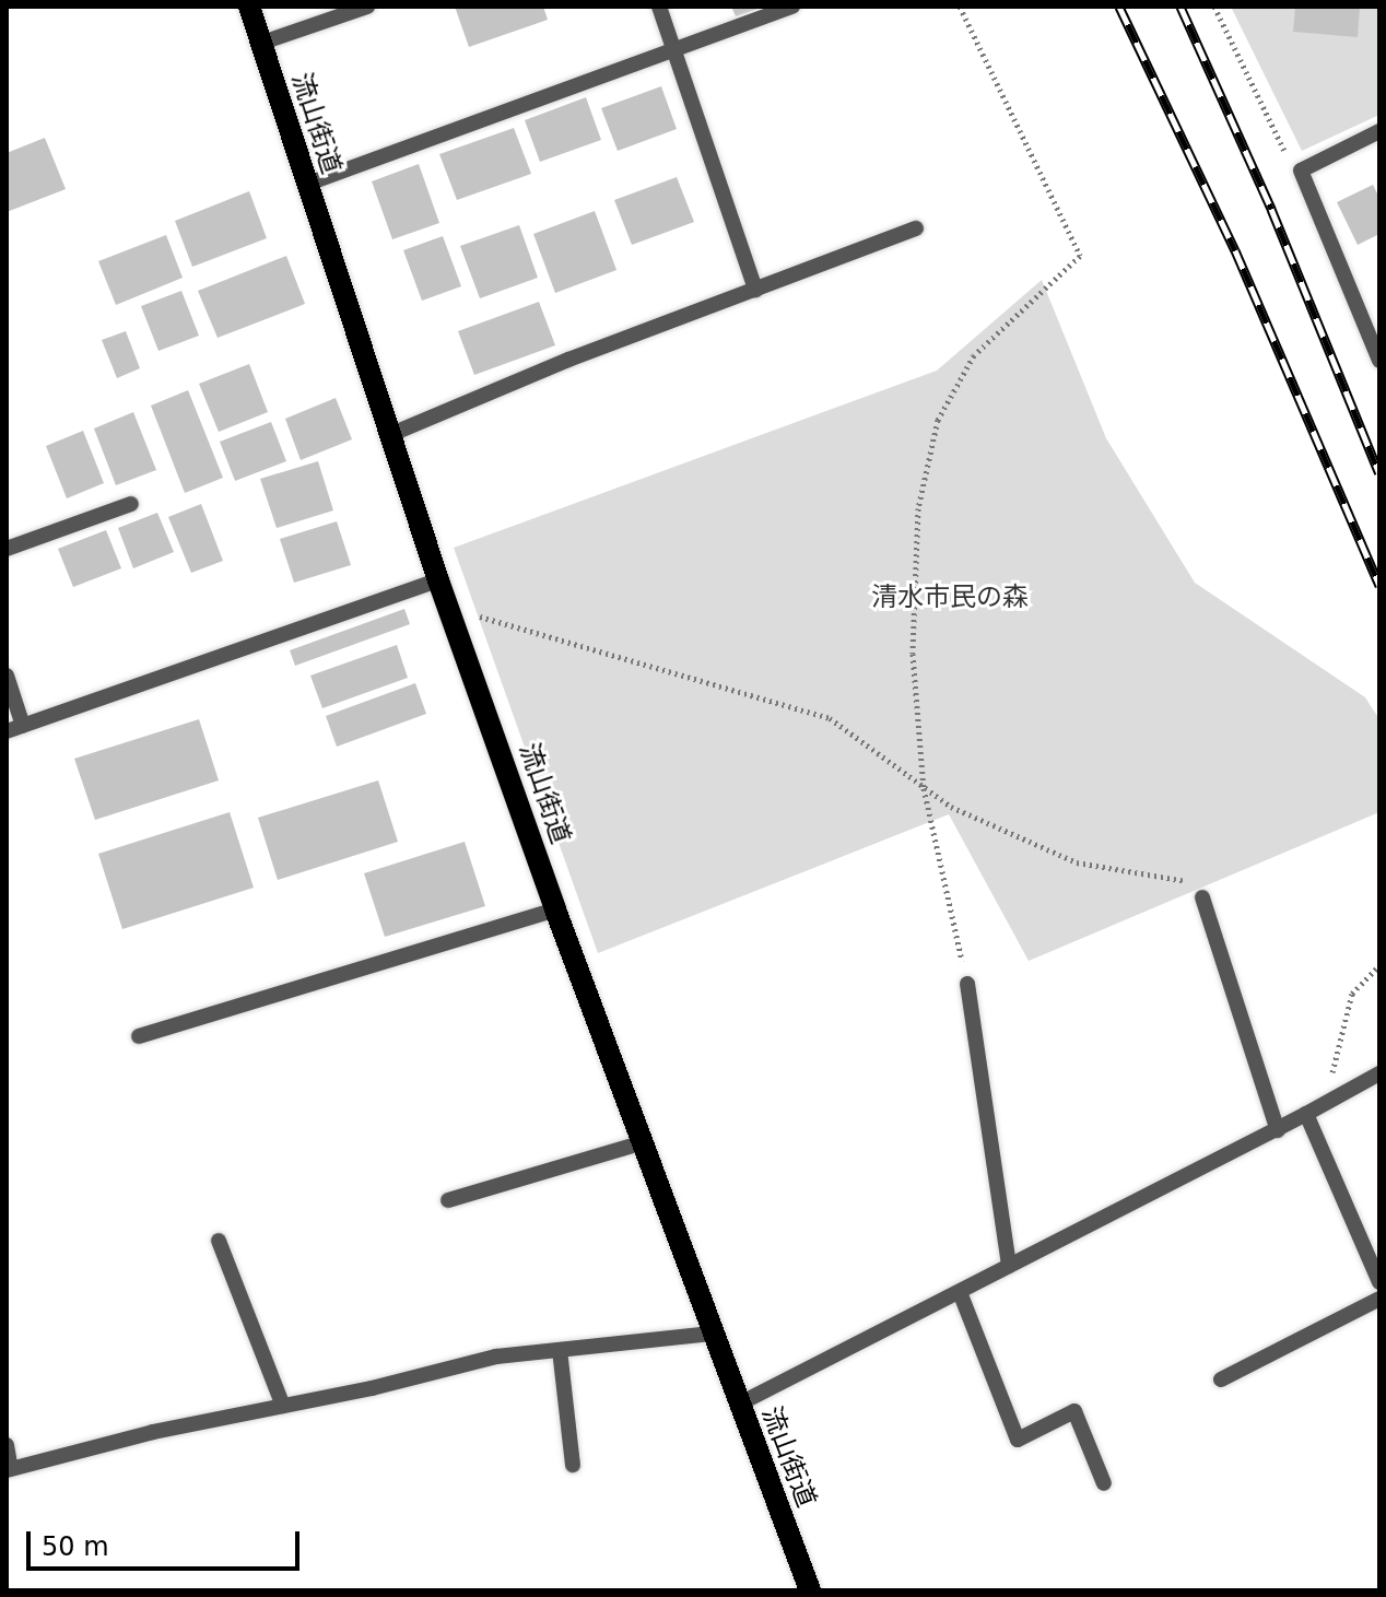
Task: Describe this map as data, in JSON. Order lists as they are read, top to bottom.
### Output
{
  "streets": {
    "main road": ["流山街道"]
  },
  "parks": ["清水市民の森"],
  "scale_bar": "50 m"
}
